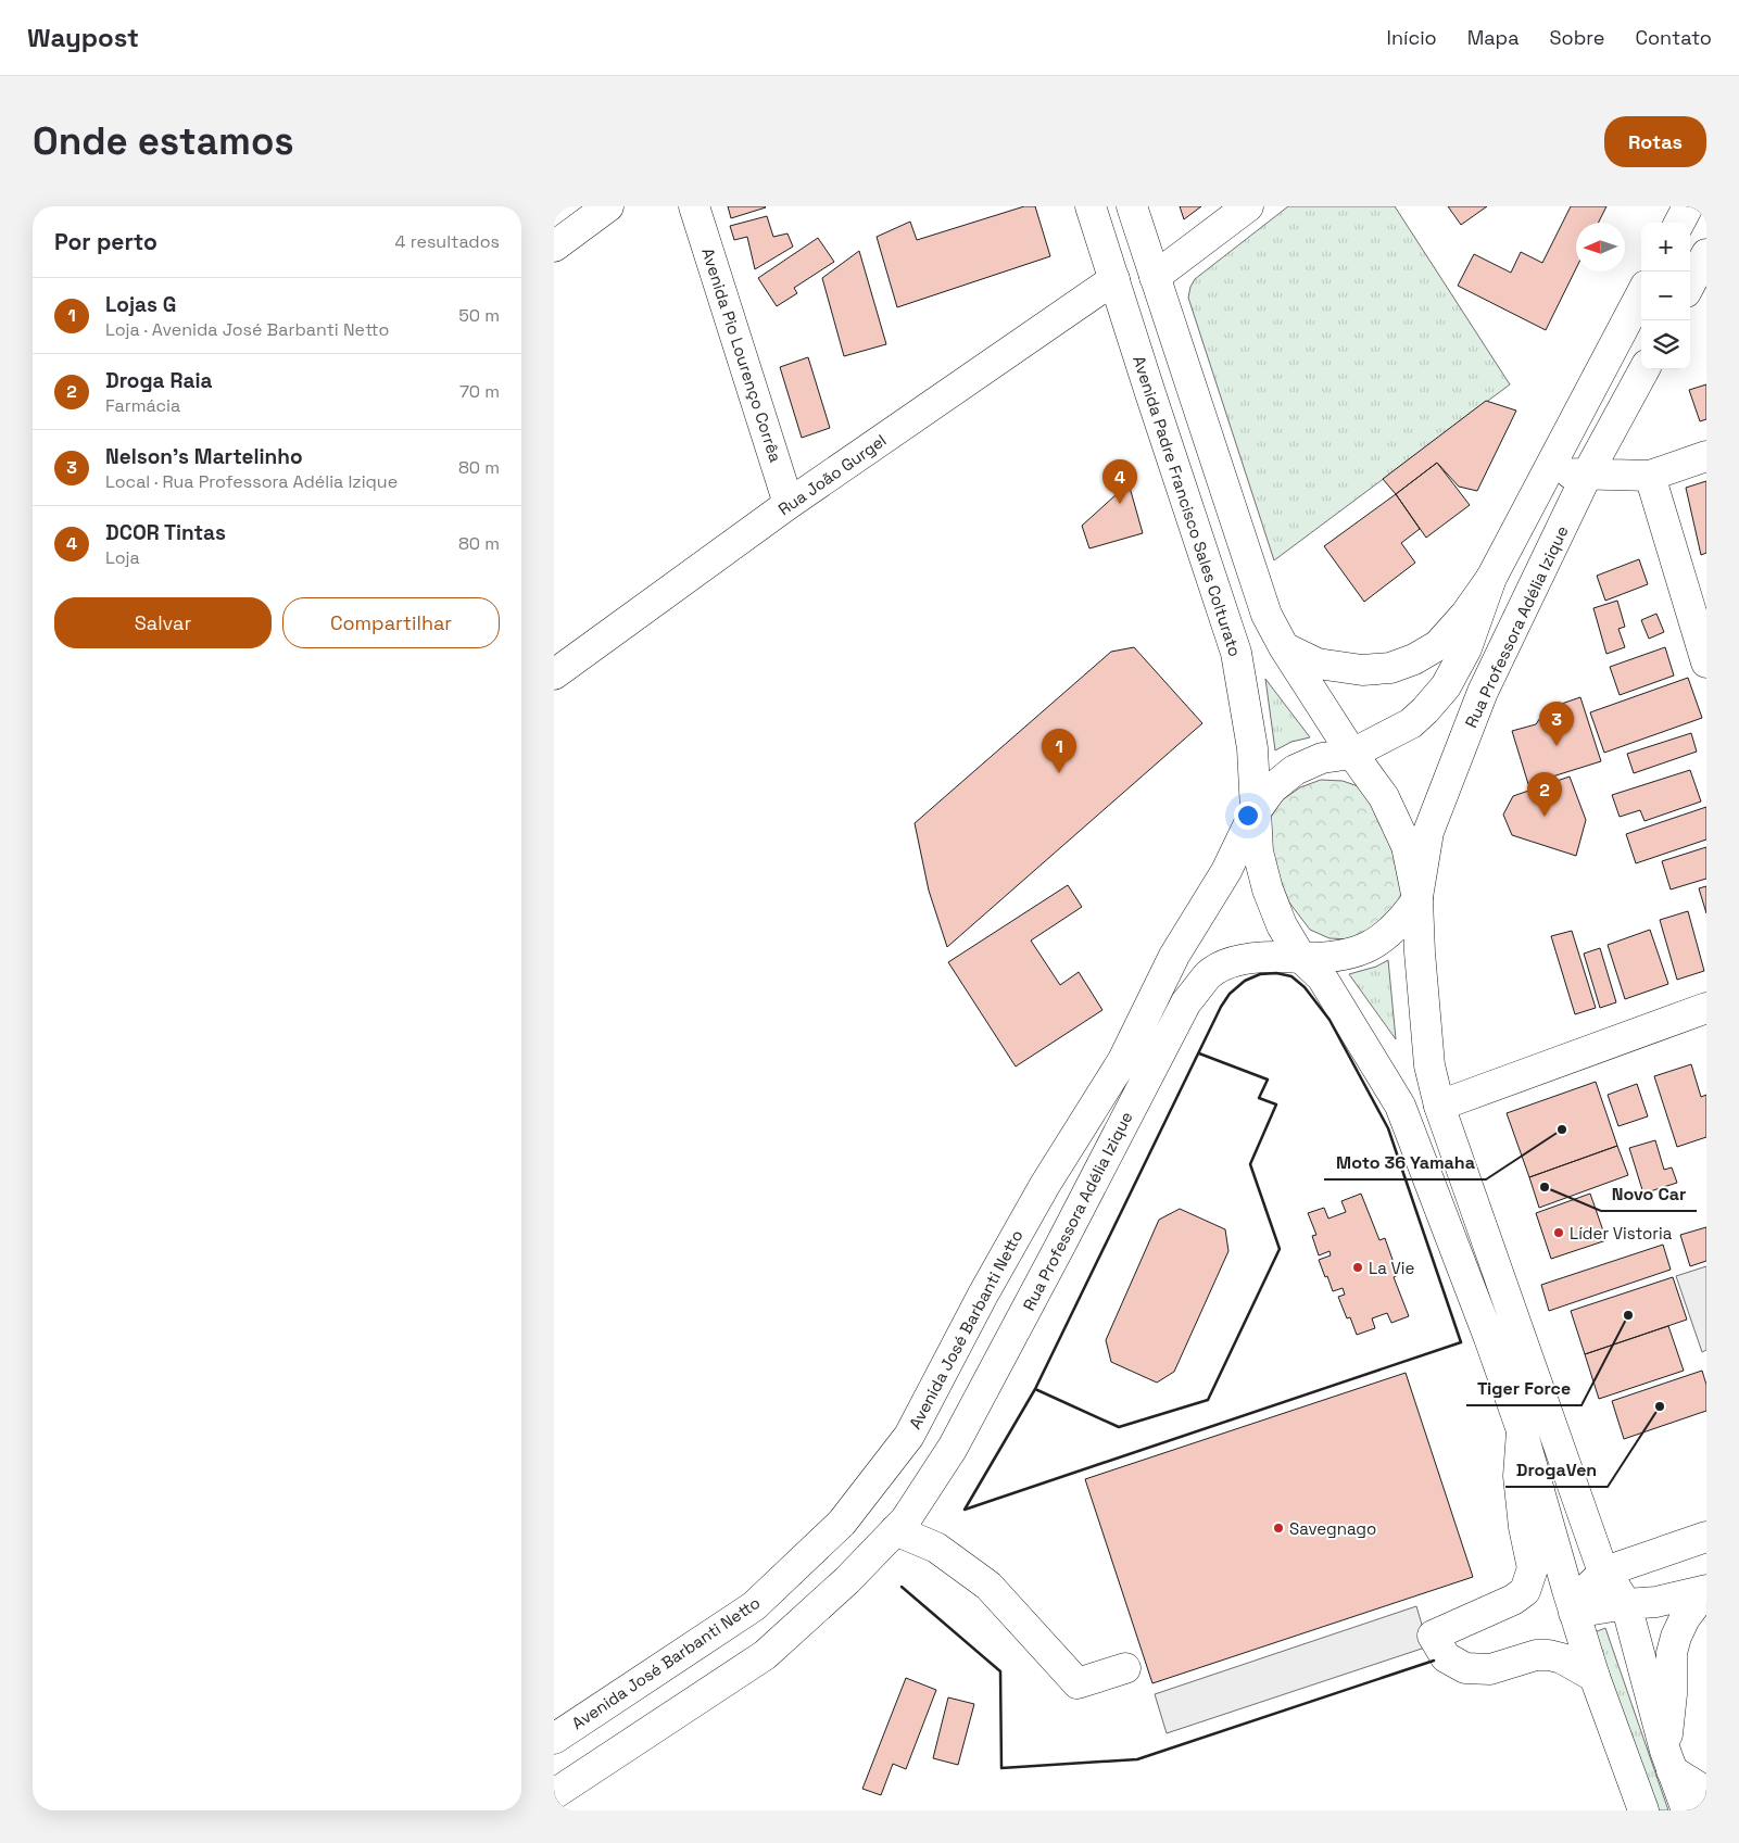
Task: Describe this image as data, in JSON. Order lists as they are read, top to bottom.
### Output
{
  "streets": {
    "street": [
      "Avenida Pio Lourenço Corrêa",
      "Rua João Gurgel",
      "Avenida Padre Francisco Sales Colturato",
      "Rua Professora Adélia Izique",
      "Avenida José Barbanti Netto"
    ]
  },
  "crossings": [
    ["Avenida Pio Lourenço Corrêa", "Rua João Gurgel"],
    ["Rua João Gurgel", "Avenida Padre Francisco Sales Colturato"],
    ["Avenida Padre Francisco Sales Colturato", "Rua Professora Adélia Izique"],
    ["Avenida Padre Francisco Sales Colturato", "Avenida José Barbanti Netto"],
    ["Rua Professora Adélia Izique", "Avenida José Barbanti Netto"]
  ],
  "places": [
    "Moto 36 Yamaha",
    "Novo Car",
    "Líder Vistoria",
    "La Vie",
    "Tiger Force",
    "DrogaVen",
    "Savegnago"
  ],
  "north": "left",
  "page": {
    "header": "Waypost",
    "nav": [
      "Início",
      "Mapa",
      "Sobre",
      "Contato"
    ],
    "buttons": [
      "Rotas",
      ["Salvar", "Compartilhar"]
    ],
    "title": "Onde estamos",
    "heading": ["Por perto", "4 resultados"],
    "map_buttons": ["+", "−"],
    "list": [
      {
        "mark": "1",
        "name": "Lojas G",
        "note": "Loja · Avenida José Barbanti Netto",
        "value": "50 m"
      },
      {
        "mark": "2",
        "name": "Droga Raia",
        "note": "Farmácia",
        "value": "70 m"
      },
      {
        "mark": "3",
        "name": "Nelson's Martelinho",
        "note": "Local · Rua Professora Adélia Izique",
        "value": "80 m"
      },
      {
        "mark": "4",
        "name": "DCOR Tintas",
        "note": "Loja",
        "value": "80 m"
      }
    ],
    "pins": [
      "4",
      "3",
      "1",
      "2"
    ]
  }
}
